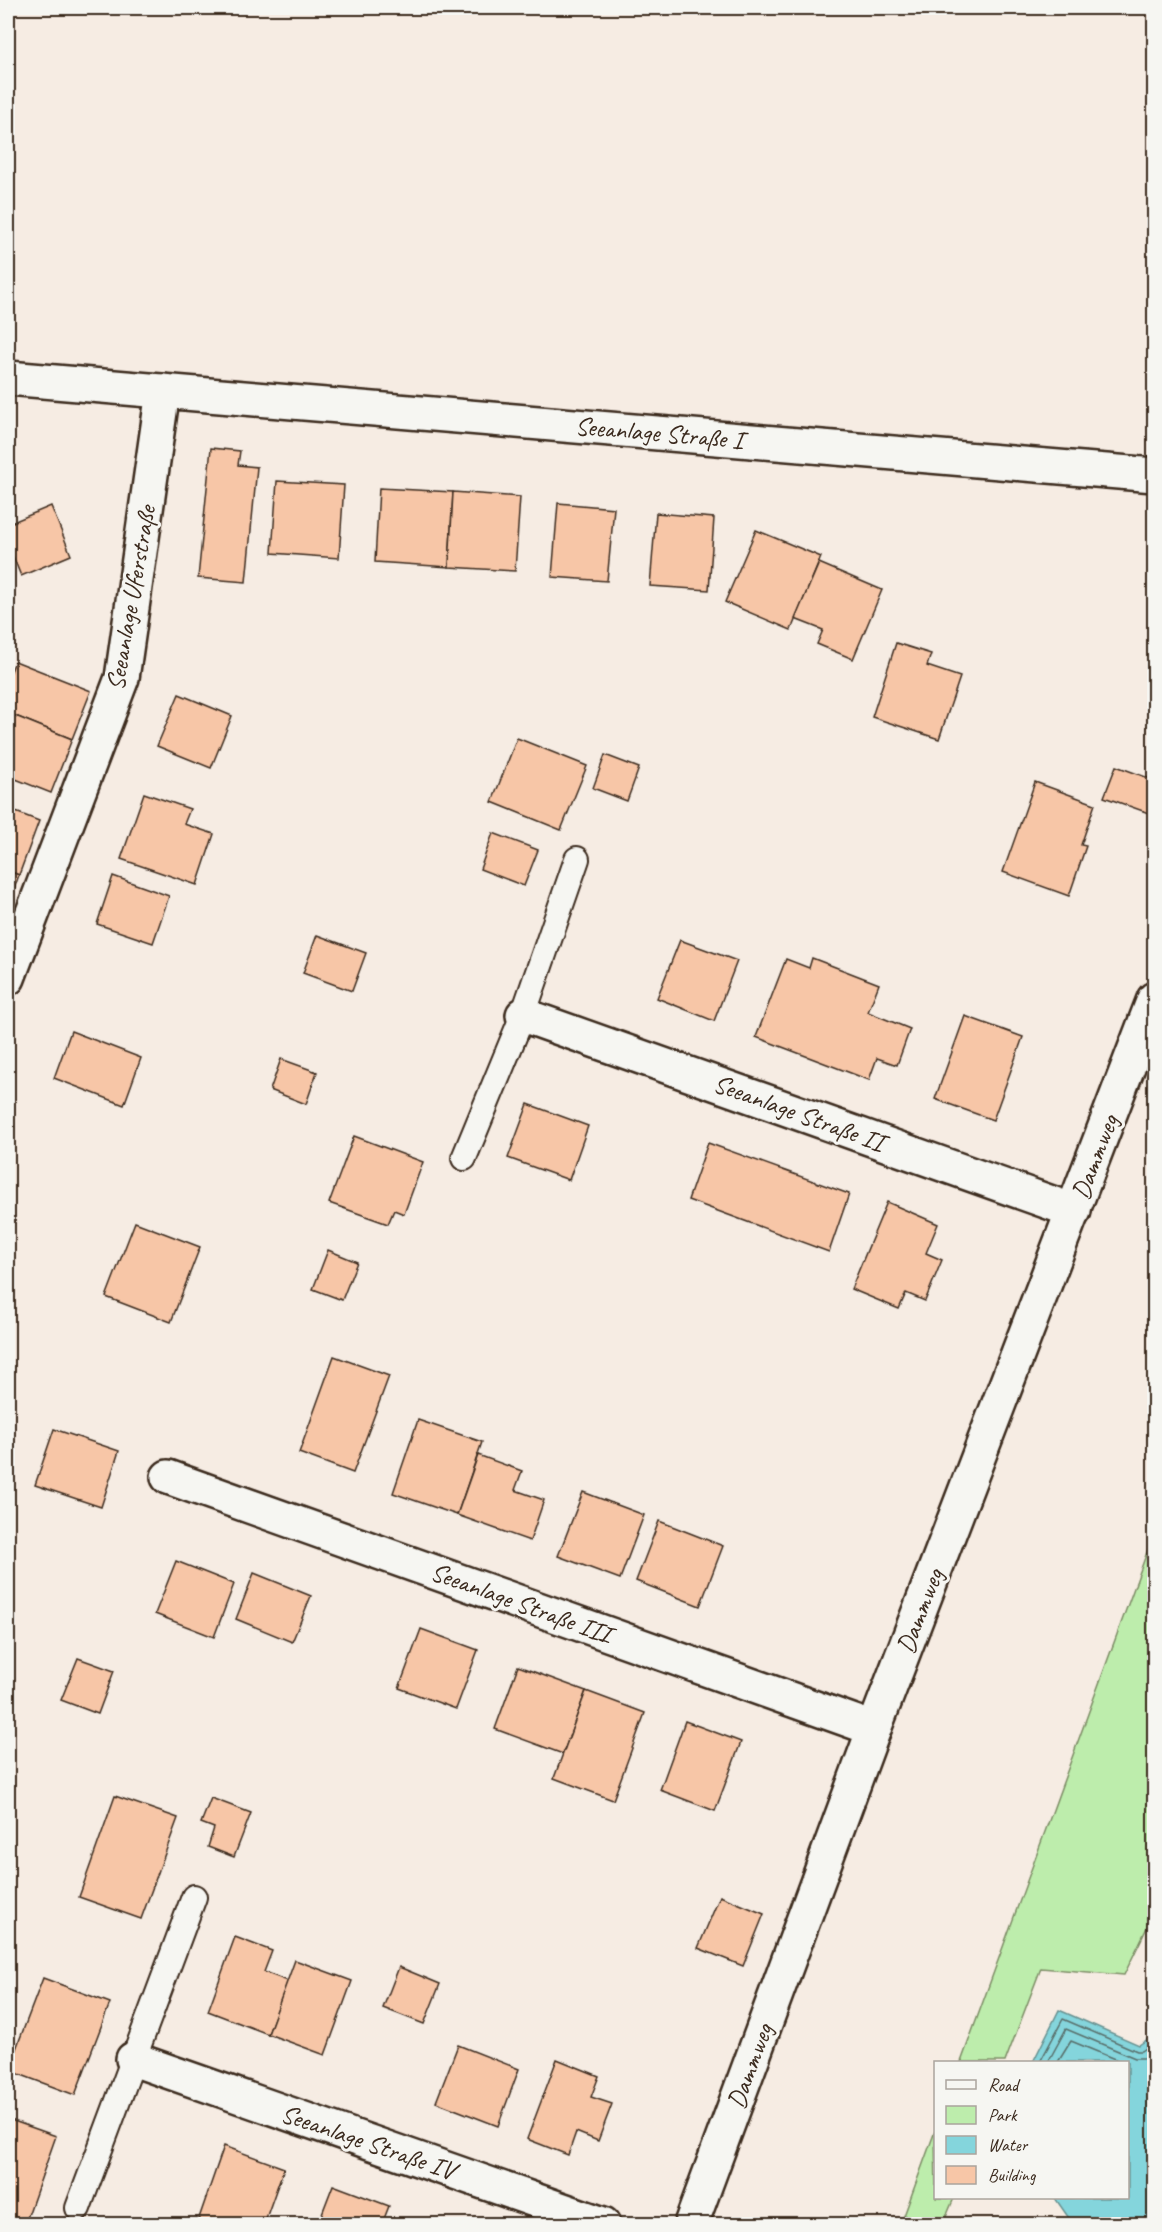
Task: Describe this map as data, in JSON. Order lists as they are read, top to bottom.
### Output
{
  "streets": {
    "street": [
      "Seeanlage Straße I",
      "Seeanlage Uferstraße",
      "Seeanlage Straße II",
      "Dammweg",
      "Seeanlage Straße III",
      "Seeanlage Straße IV"
    ]
  },
  "crossings": [
    ["Seeanlage Straße I", "Seeanlage Uferstraße"],
    ["Seeanlage Straße II", "Dammweg"],
    ["Dammweg", "Seeanlage Straße III"]
  ],
  "legend": [
    "Road",
    "Park",
    "Water",
    "Building"
  ]
}
